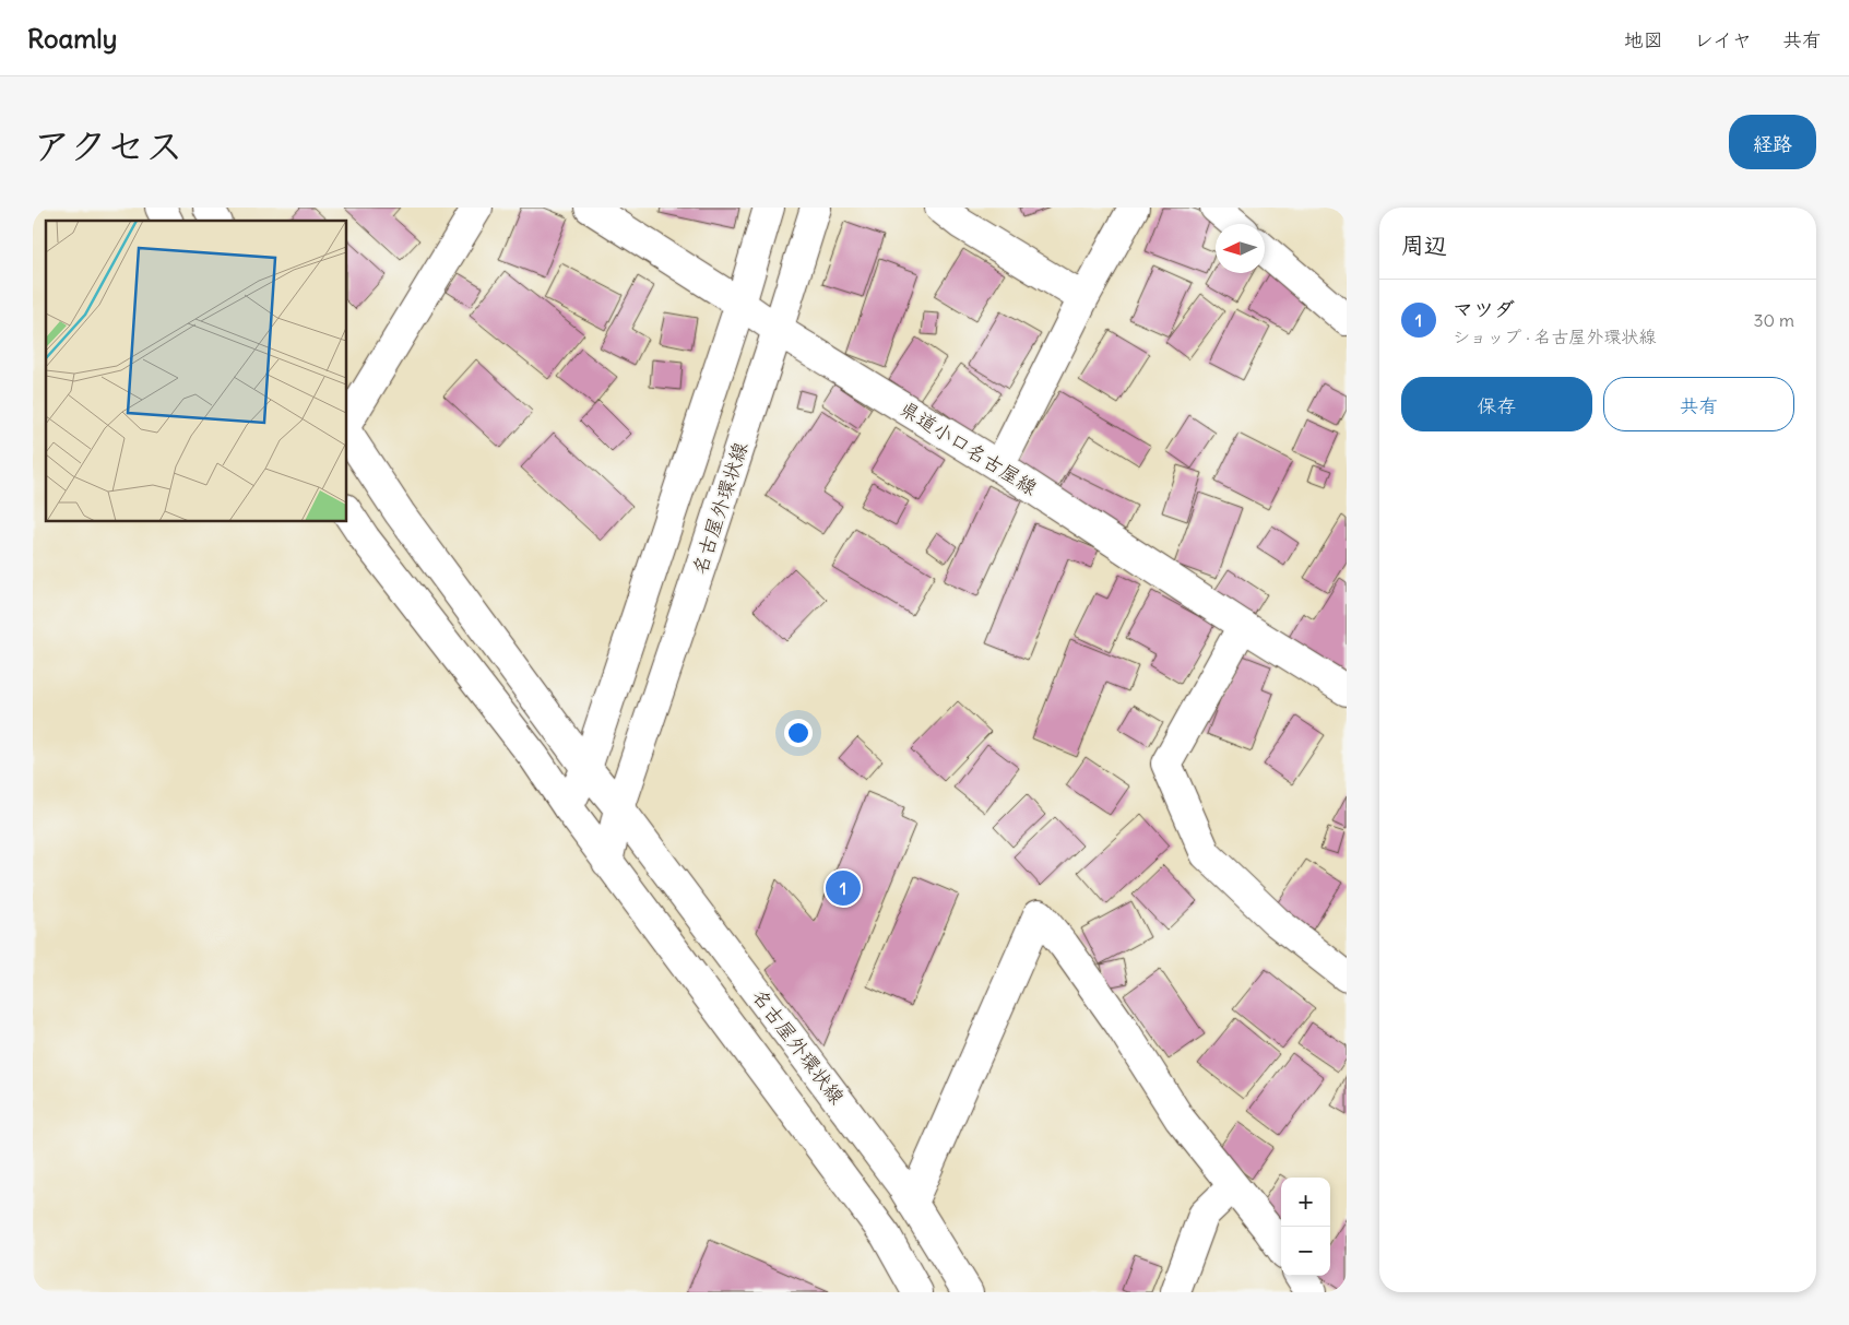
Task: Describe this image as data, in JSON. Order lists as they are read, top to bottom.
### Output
{
  "streets": {
    "main road": ["県道小口名古屋線", "名古屋外環状線"]
  },
  "crossings": [
    ["県道小口名古屋線", "名古屋外環状線"]
  ],
  "north": "left",
  "page": {
    "header": "Roamly",
    "nav": ["地図", "レイヤ", "共有"],
    "title": "アクセス",
    "buttons": [
      "経路",
      ["保存", "共有"]
    ],
    "heading": "周辺",
    "list": [
      {
        "mark": "1",
        "name": "マツダ",
        "note": "ショップ · 名古屋外環状線",
        "value": "30 m"
      }
    ],
    "pins": "1",
    "map_buttons": ["+", "−"]
  }
}
